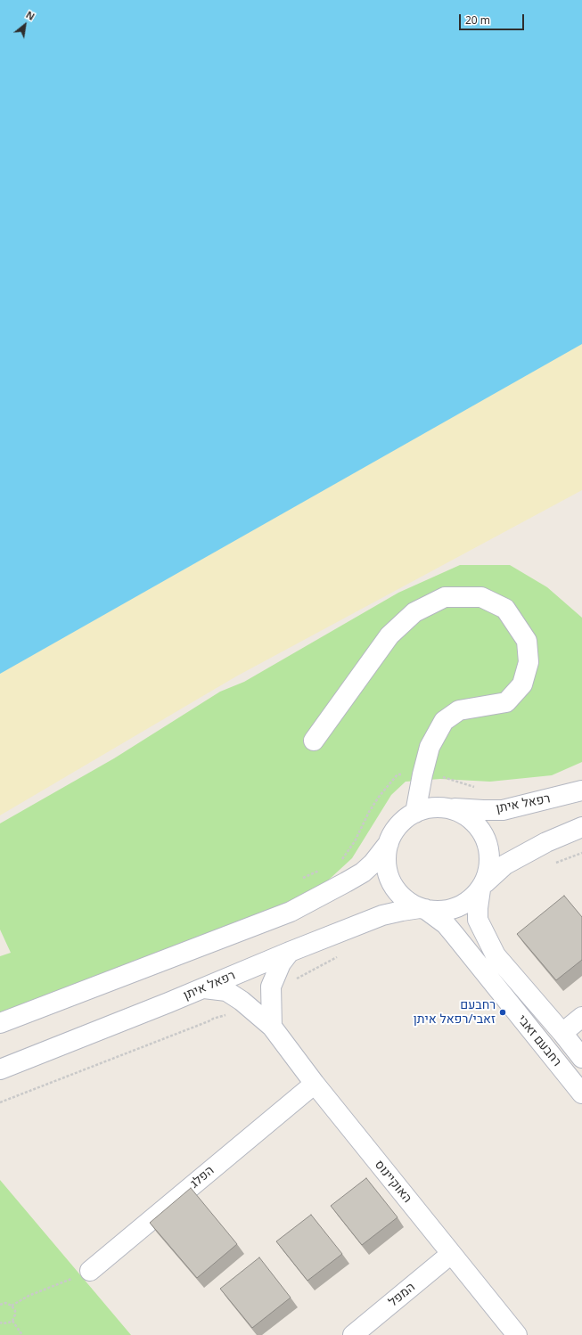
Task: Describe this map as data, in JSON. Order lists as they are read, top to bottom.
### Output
{
  "streets": {
    "street": [
      "רפאל איתן",
      "רחבעם זאבי",
      "הפלג",
      "האוקיינוס",
      "המפל"
    ]
  },
  "crossings": [
    ["רפאל איתן", "רחבעם זאבי"],
    ["רפאל איתן", "האוקיינוס"],
    ["הפלג", "האוקיינוס"],
    ["האוקיינוס", "המפל"]
  ],
  "places": ["רחבעם זאבי/רפאל איתן"],
  "scale_bar": "20 m",
  "north": "top right"
}
